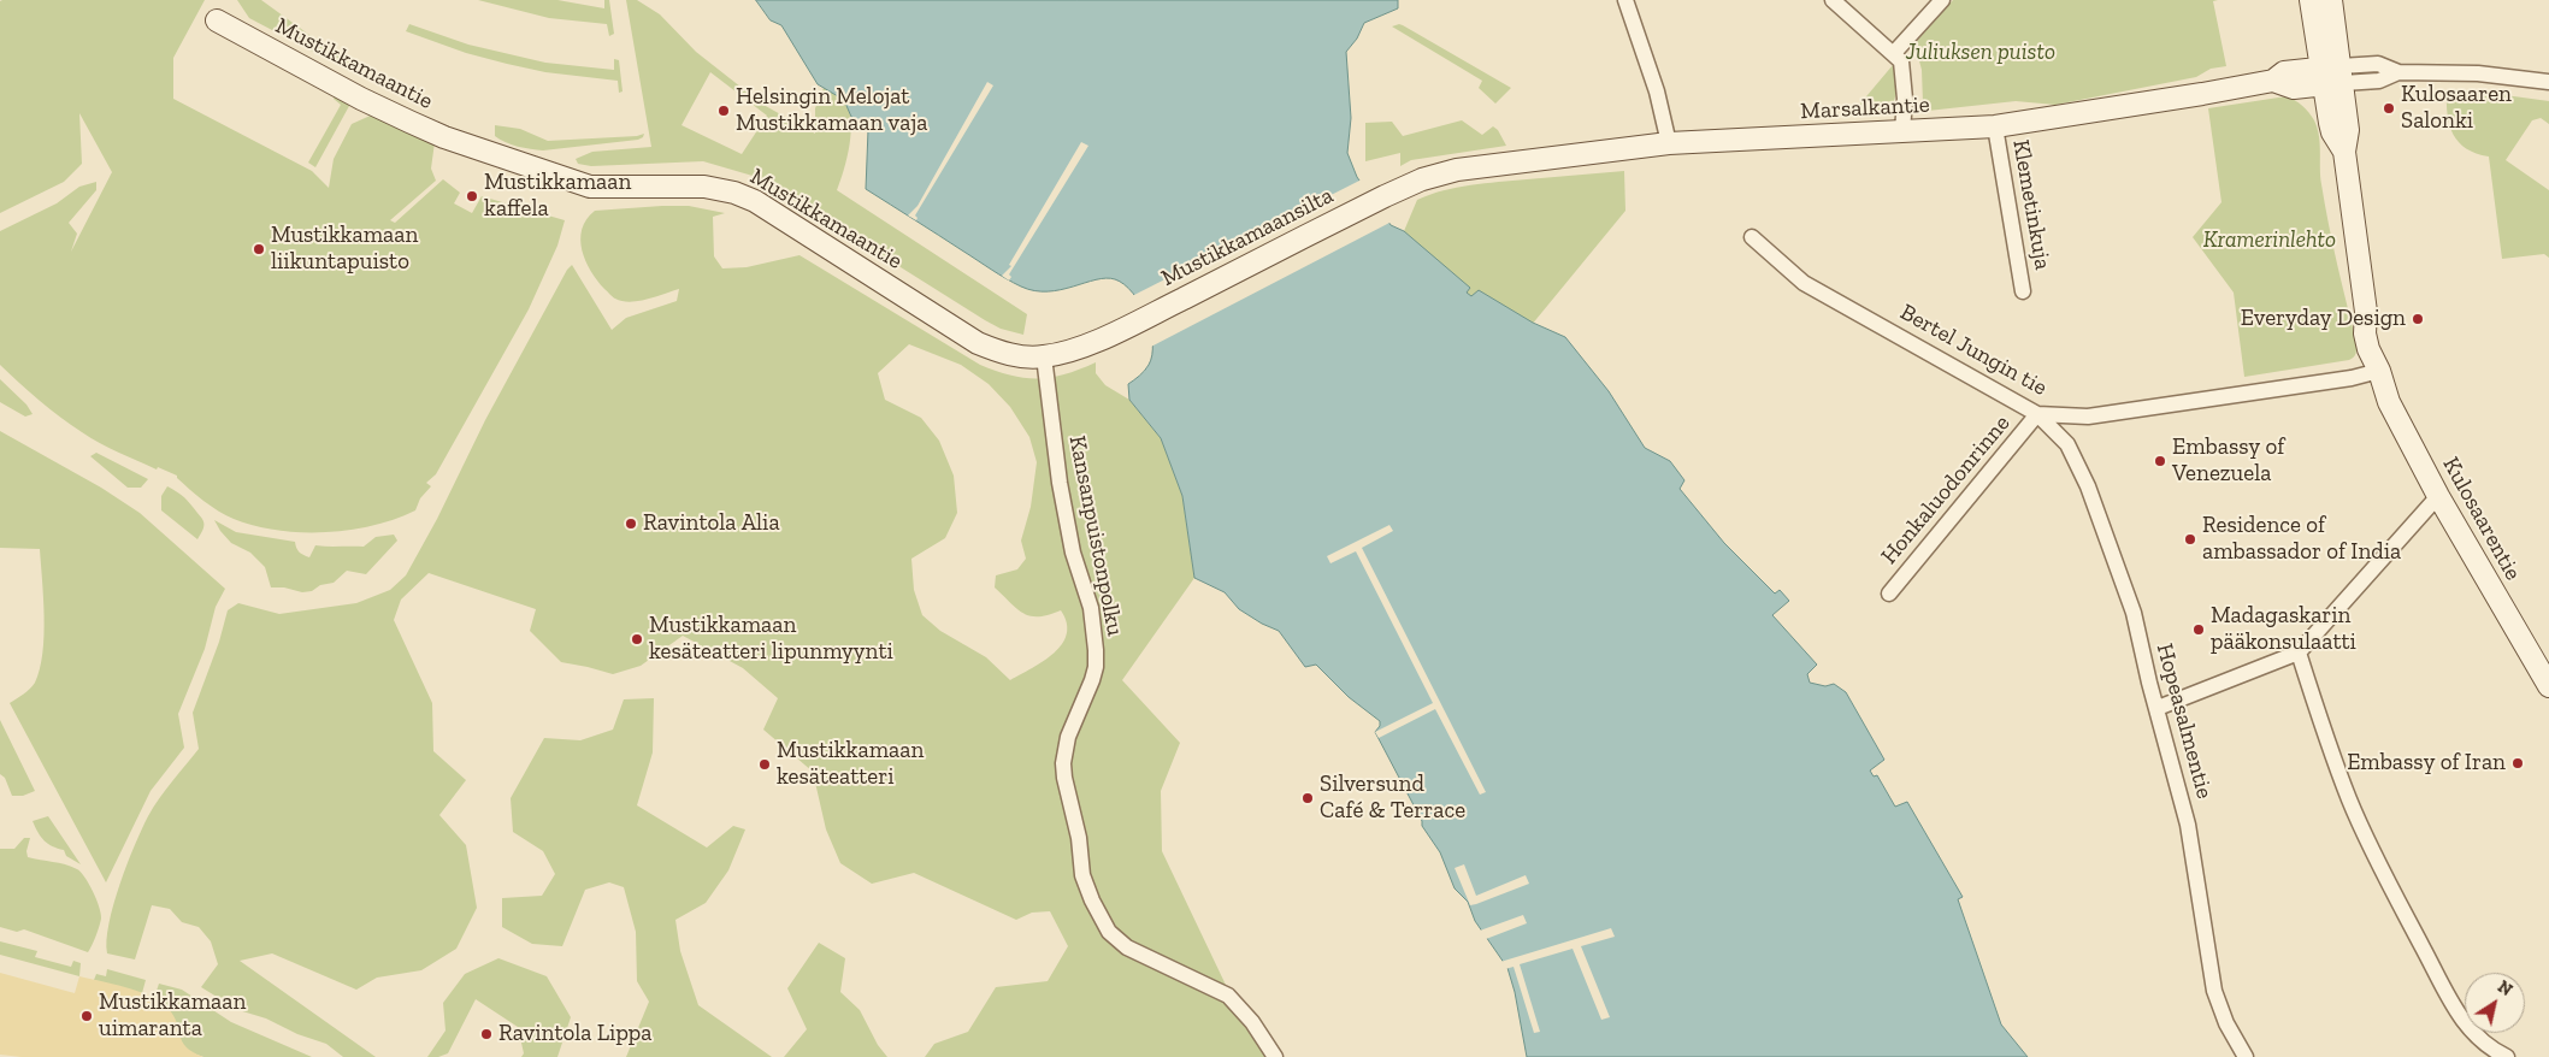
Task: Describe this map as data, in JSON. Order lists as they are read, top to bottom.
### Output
{
  "streets": {
    "street": [
      "Mustikkamaantie",
      "Marsalkantie",
      "Klemetinkuja",
      "Mustikkamaansilta",
      "Bertel Jungin tie",
      "Honkaluodonrinne",
      "Kulosaarentie",
      "Kansanpuistonpolku",
      "Hopeasalmentie"
    ]
  },
  "crossings": [
    ["Mustikkamaantie", "Mustikkamaansilta"],
    ["Mustikkamaantie", "Kansanpuistonpolku"],
    ["Marsalkantie", "Klemetinkuja"],
    ["Marsalkantie", "Mustikkamaansilta"],
    ["Marsalkantie", "Kulosaarentie"],
    ["Bertel Jungin tie", "Honkaluodonrinne"],
    ["Bertel Jungin tie", "Kulosaarentie"],
    ["Bertel Jungin tie", "Hopeasalmentie"],
    ["Honkaluodonrinne", "Hopeasalmentie"]
  ],
  "parks": ["Juliuksen puisto", "Kramerinlehto"],
  "places": [
    "Kulosaaren Salonki",
    "Helsingin Melojat Mustikkamaan vaja",
    "Mustikkamaan kaffela",
    "Mustikkamaan liikuntapuisto",
    "Everyday Design",
    "Embassy of Venezuela",
    "Ravintola Alia",
    "Residence of ambassador of India",
    "Madagaskarin pääkonsulaatti",
    "Mustikkamaan kesäteatteri lipunmyynti",
    "Embassy of Iran",
    "Mustikkamaan kesäteatteri",
    "Silversund Café & Terrace",
    "Mustikkamaan uimaranta",
    "Ravintola Lippa"
  ],
  "north": "top right"
}
